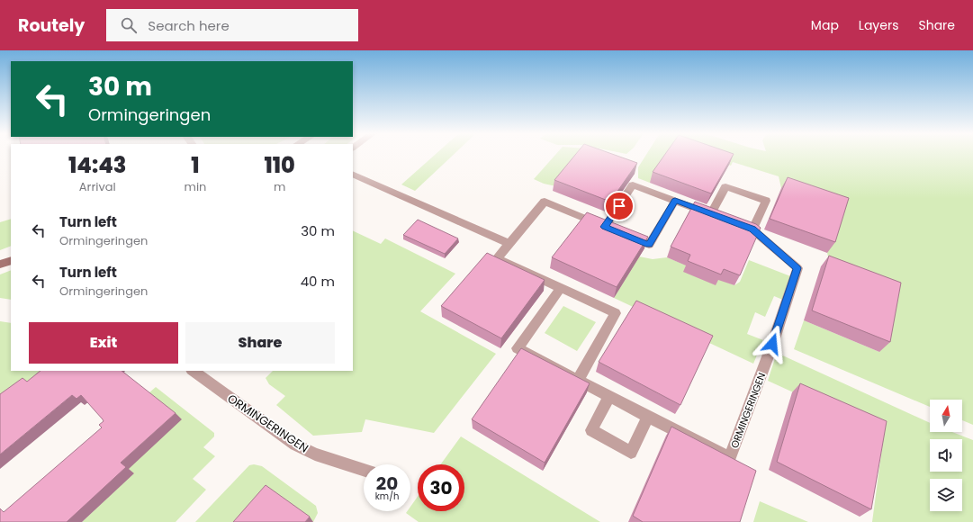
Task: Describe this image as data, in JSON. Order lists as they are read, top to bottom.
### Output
{
  "streets": {
    "street": ["ORMINGERINGEN"]
  },
  "north": "top",
  "page": {
    "header": "Routely",
    "search": "Search here",
    "nav": ["Map", "Layers", "Share"],
    "turn": ["30 m", "Ormingeringen"],
    "eta": [
      "14:43",
      "Arrival",
      "1",
      "min",
      "110",
      "m"
    ],
    "list": [
      {
        "name": "Turn left",
        "note": "Ormingeringen",
        "value": "30 m"
      },
      {
        "name": "Turn left",
        "note": "Ormingeringen",
        "value": "40 m"
      }
    ],
    "buttons": ["Exit", "Share"],
    "speed": "20 km/h",
    "limit": "30"
  }
}
